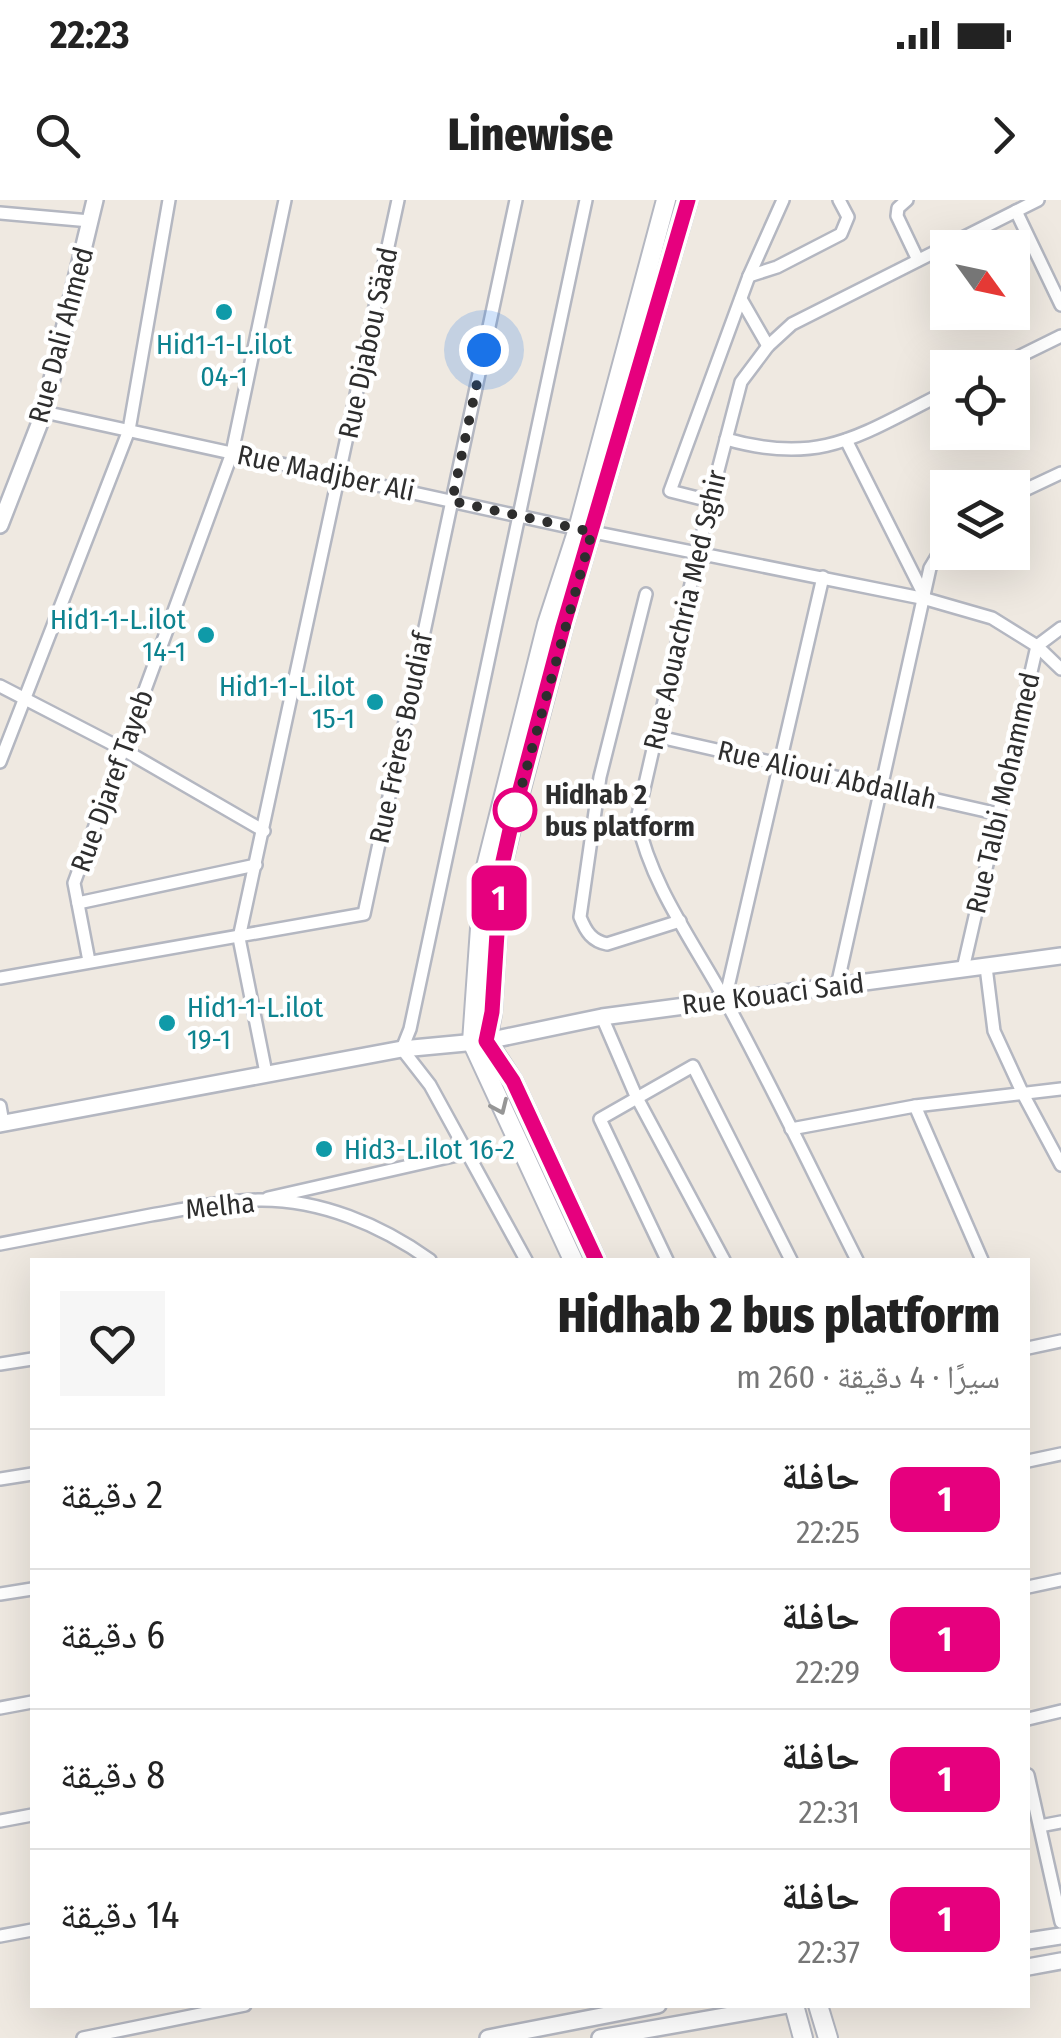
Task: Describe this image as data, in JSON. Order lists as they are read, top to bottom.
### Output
{
  "streets": {
    "street": [
      "Rue Dali Ahmed",
      "Rue Djabou Säad",
      "Rue Madjber Ali",
      "Rue Aouachria Med Sghir",
      "Rue Frères Boudiaf",
      "Rue Alioui Abdallah",
      "Rue Djaref Tayeb",
      "Rue Talbi Mohammed",
      "Rue Kouaci Said",
      "Melha"
    ]
  },
  "crossings": [
    ["Rue Dali Ahmed", "Rue Madjber Ali"],
    ["Rue Djabou Säad", "Rue Madjber Ali"],
    ["Rue Djabou Säad", "Rue Frères Boudiaf"],
    ["Rue Djabou Säad", "Rue Kouaci Said"],
    ["Rue Madjber Ali", "Rue Aouachria Med Sghir"],
    ["Rue Madjber Ali", "Rue Frères Boudiaf"],
    ["Rue Madjber Ali", "Rue Djaref Tayeb"],
    ["Rue Madjber Ali", "Rue Talbi Mohammed"],
    ["Rue Aouachria Med Sghir", "Rue Alioui Abdallah"],
    ["Rue Aouachria Med Sghir", "Rue Kouaci Said"],
    ["Rue Frères Boudiaf", "Rue Djaref Tayeb"],
    ["Rue Alioui Abdallah", "Rue Talbi Mohammed"],
    ["Rue Talbi Mohammed", "Rue Kouaci Said"]
  ],
  "places": [
    "Hid1-1-L.ilot 04-1",
    "Hid1-1-L.ilot 14-1",
    "Hid1-1-L.ilot 15-1",
    "Hidhab 2 bus platform",
    "Hid1-1-L.ilot 19-1",
    "Hid3-L.ilot 16-2"
  ],
  "lines": ["bus line 1"],
  "north": "bottom right",
  "page": {
    "status": "22:23",
    "header": "Linewise",
    "on_map": "1",
    "heading": ["Hidhab 2 bus platform", "سيرًا · 4 دقيقة · 260 m"],
    "list": [
      {
        "mark": "1",
        "name": "حافلة",
        "note": "22:25",
        "value": "2 دقيقة"
      },
      {
        "mark": "1",
        "name": "حافلة",
        "note": "22:29",
        "value": "6 دقيقة"
      },
      {
        "mark": "1",
        "name": "حافلة",
        "note": "22:31",
        "value": "8 دقيقة"
      },
      {
        "mark": "1",
        "name": "حافلة",
        "note": "22:37",
        "value": "14 دقيقة"
      }
    ]
  }
}
